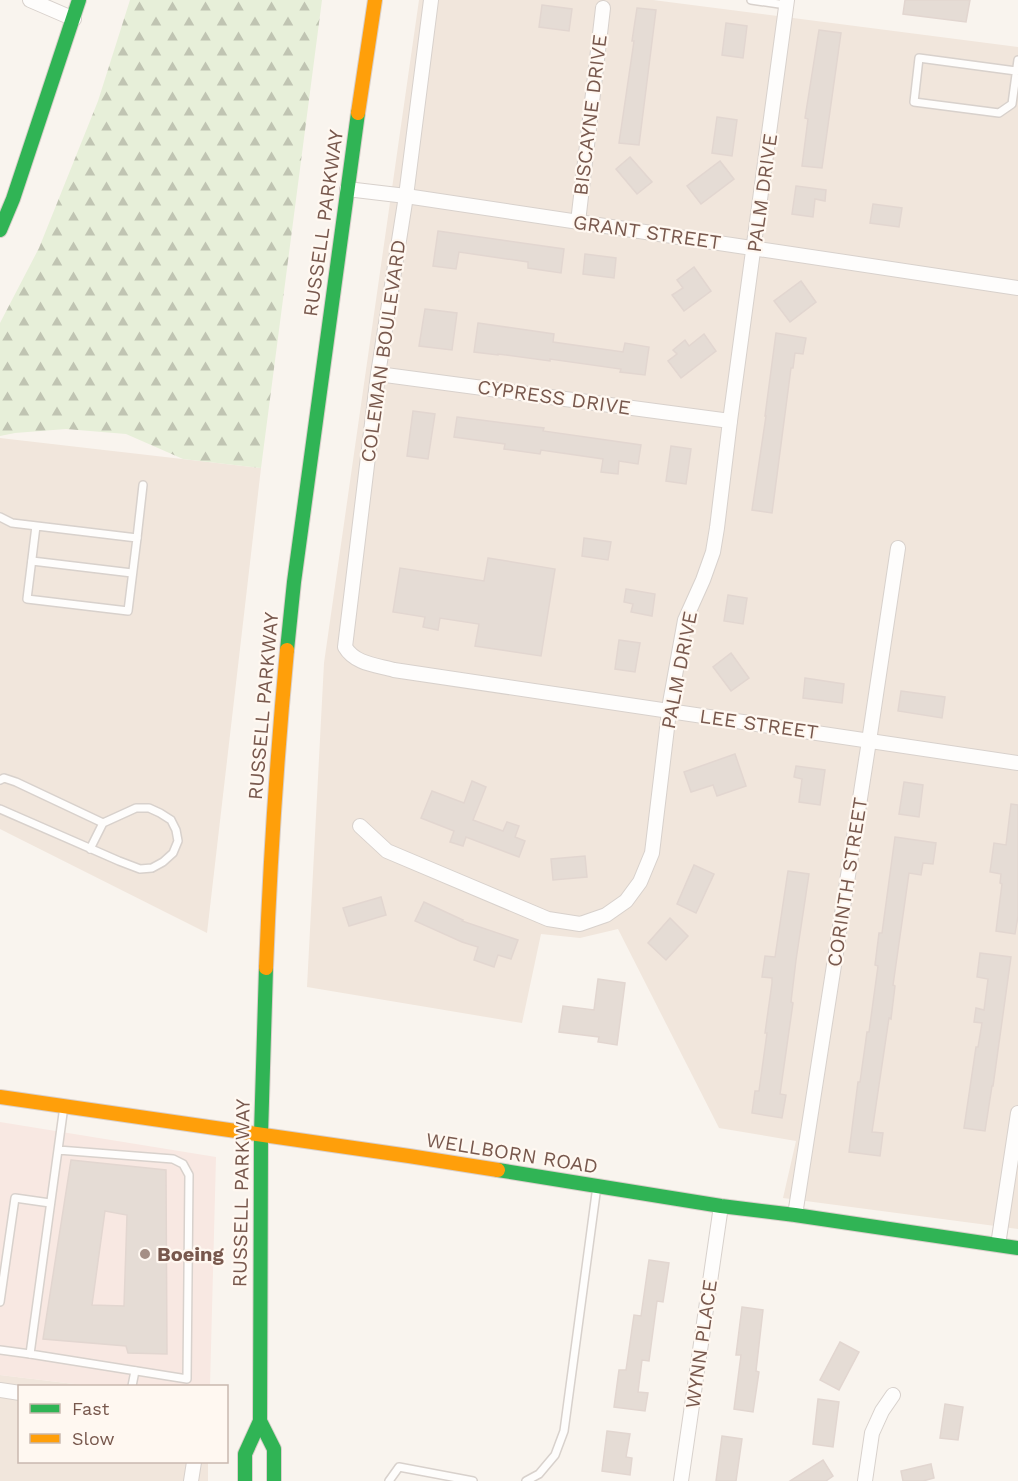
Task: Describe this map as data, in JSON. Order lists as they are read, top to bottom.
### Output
{
  "streets": {
    "main road": ["RUSSELL PARKWAY", "WELLBORN ROAD"],
    "street": [
      "BISCAYNE DRIVE",
      "PALM DRIVE",
      "GRANT STREET",
      "COLEMAN BOULEVARD",
      "CYPRESS DRIVE",
      "LEE STREET",
      "CORINTH STREET",
      "WYNN PLACE"
    ]
  },
  "crossings": [
    ["BISCAYNE DRIVE", "GRANT STREET"],
    ["PALM DRIVE", "GRANT STREET"],
    ["PALM DRIVE", "CYPRESS DRIVE"],
    ["PALM DRIVE", "LEE STREET"],
    ["RUSSELL PARKWAY", "GRANT STREET"],
    ["RUSSELL PARKWAY", "WELLBORN ROAD"],
    ["GRANT STREET", "COLEMAN BOULEVARD"],
    ["COLEMAN BOULEVARD", "CYPRESS DRIVE"],
    ["COLEMAN BOULEVARD", "LEE STREET"],
    ["LEE STREET", "CORINTH STREET"],
    ["CORINTH STREET", "WELLBORN ROAD"],
    ["WELLBORN ROAD", "WYNN PLACE"]
  ],
  "places": ["Boeing"],
  "legend": ["Fast", "Slow"]
}
